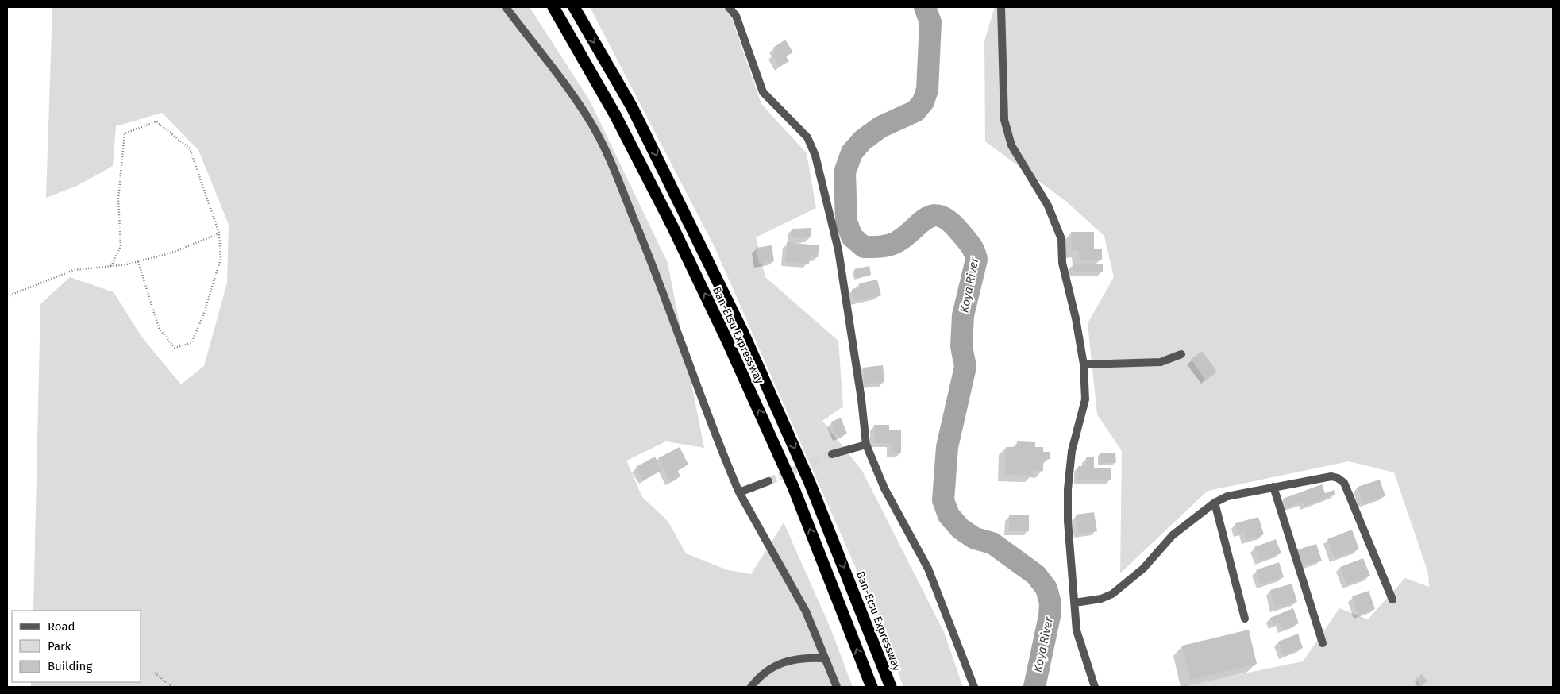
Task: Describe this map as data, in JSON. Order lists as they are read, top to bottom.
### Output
{
  "streets": {
    "highway": ["Ban-Etsu Expressway"]
  },
  "water": ["Koya River"],
  "legend": ["Road", "Park", "Building"]
}
